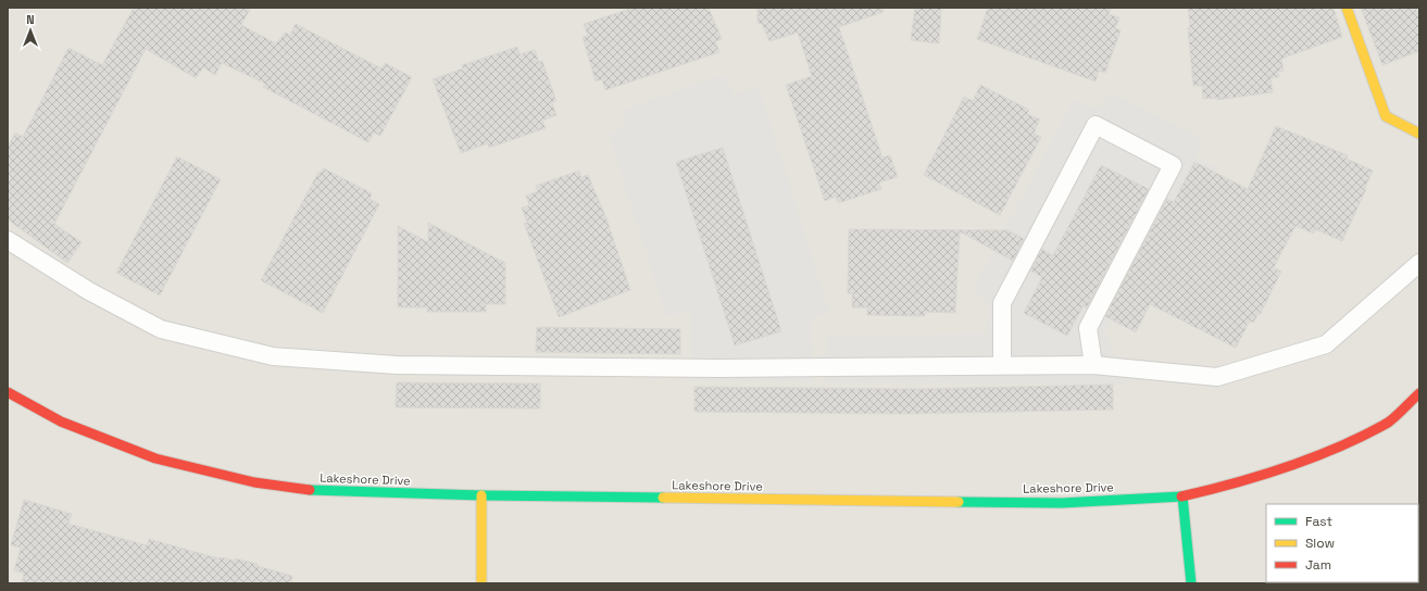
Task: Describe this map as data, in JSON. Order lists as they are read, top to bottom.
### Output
{
  "streets": {
    "street": ["Lakeshore Drive"]
  },
  "legend": ["Fast", "Slow", "Jam"],
  "north": "top"
}
